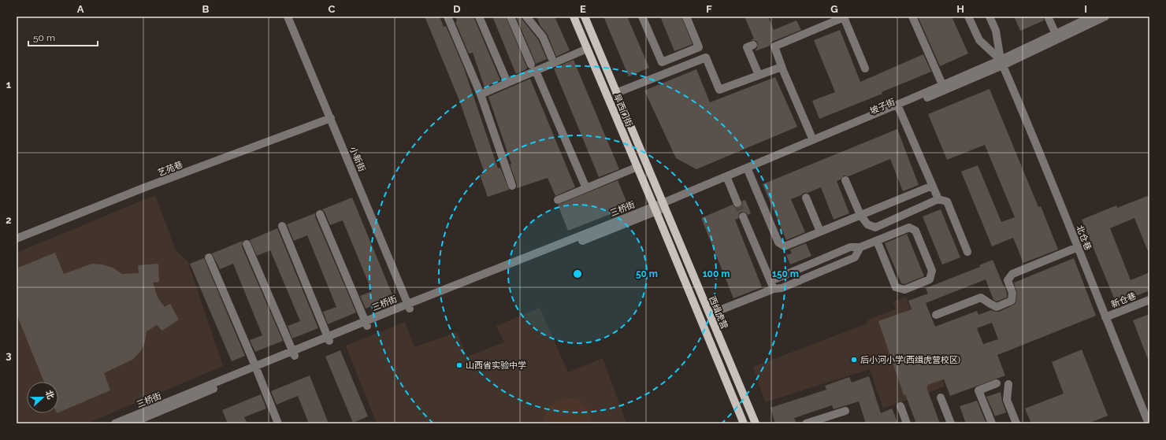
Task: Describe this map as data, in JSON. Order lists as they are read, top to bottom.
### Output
{
  "streets": {
    "main road": ["旱西门街", "西缉虎营"],
    "street": [
      "坡子街",
      "小新街",
      "艺苑巷",
      "三桥街",
      "北仓巷",
      "新仓巷"
    ]
  },
  "crossings": [
    ["坡子街", "旱西门街"],
    ["坡子街", "三桥街"],
    ["坡子街", "北仓巷"],
    ["坡子街", "西缉虎营"],
    ["旱西门街", "三桥街"],
    ["旱西门街", "西缉虎营"],
    ["小新街", "艺苑巷"],
    ["小新街", "三桥街"],
    ["三桥街", "西缉虎营"],
    ["北仓巷", "新仓巷"]
  ],
  "places": ["后小河小学(西缉虎营校区)", "山西省实验中学"],
  "scale_bar": "50 m",
  "north": "right",
  "grid": {
    "columns": [
      "A",
      "B",
      "C",
      "D",
      "E",
      "F",
      "G",
      "H",
      "I"
    ],
    "rows": ["1", "2", "3"]
  },
  "rings": ["50 m", "100 m", "150 m"]
}
